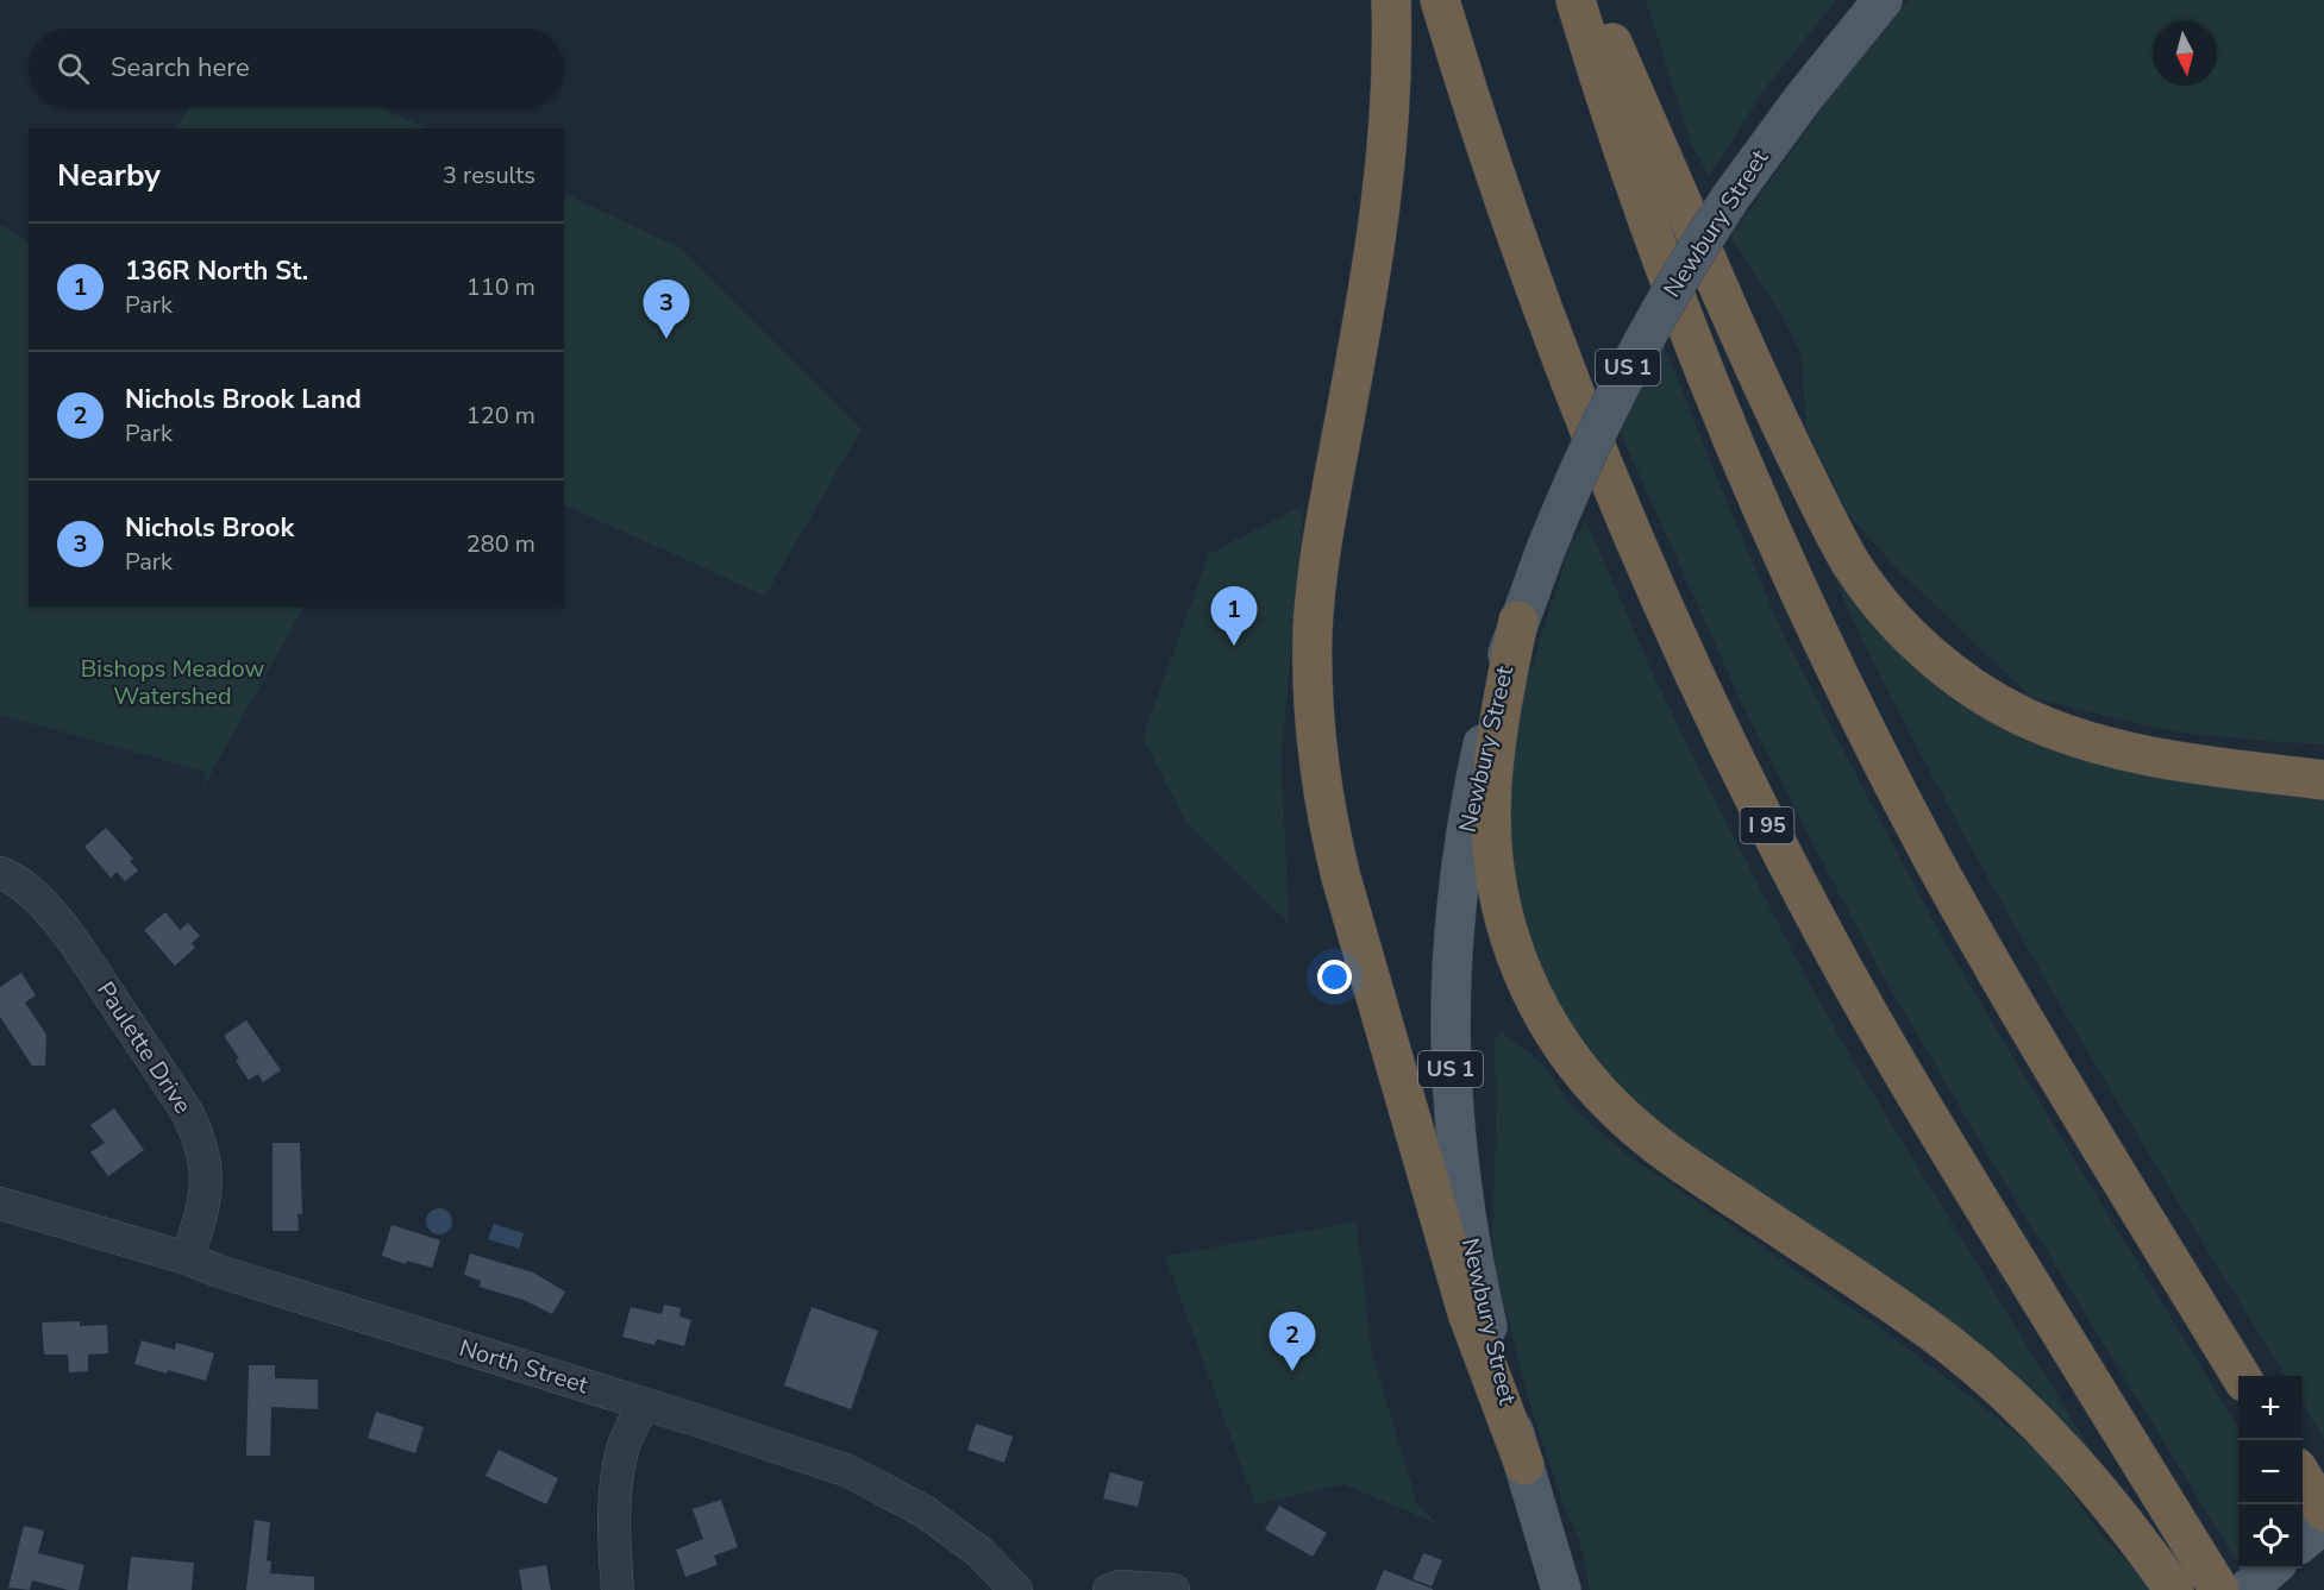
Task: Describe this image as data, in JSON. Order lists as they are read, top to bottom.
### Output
{
  "streets": {
    "highway": ["I 95"],
    "main road": ["Newbury Street", "US 1"],
    "street": ["Paulette Drive", "North Street"]
  },
  "crossings": [
    ["Paulette Drive", "North Street"]
  ],
  "parks": ["Bishops Meadow Watershed"],
  "north": "bottom",
  "page": {
    "search": "Search here",
    "heading": ["Nearby", "3 results"],
    "list": [
      {
        "mark": "1",
        "name": "136R North St.",
        "note": "Park",
        "value": "110 m"
      },
      {
        "mark": "2",
        "name": "Nichols Brook Land",
        "note": "Park",
        "value": "120 m"
      },
      {
        "mark": "3",
        "name": "Nichols Brook",
        "note": "Park",
        "value": "280 m"
      }
    ],
    "pins": ["3", "1", "2"],
    "map_buttons": ["+", "−"]
  }
}
